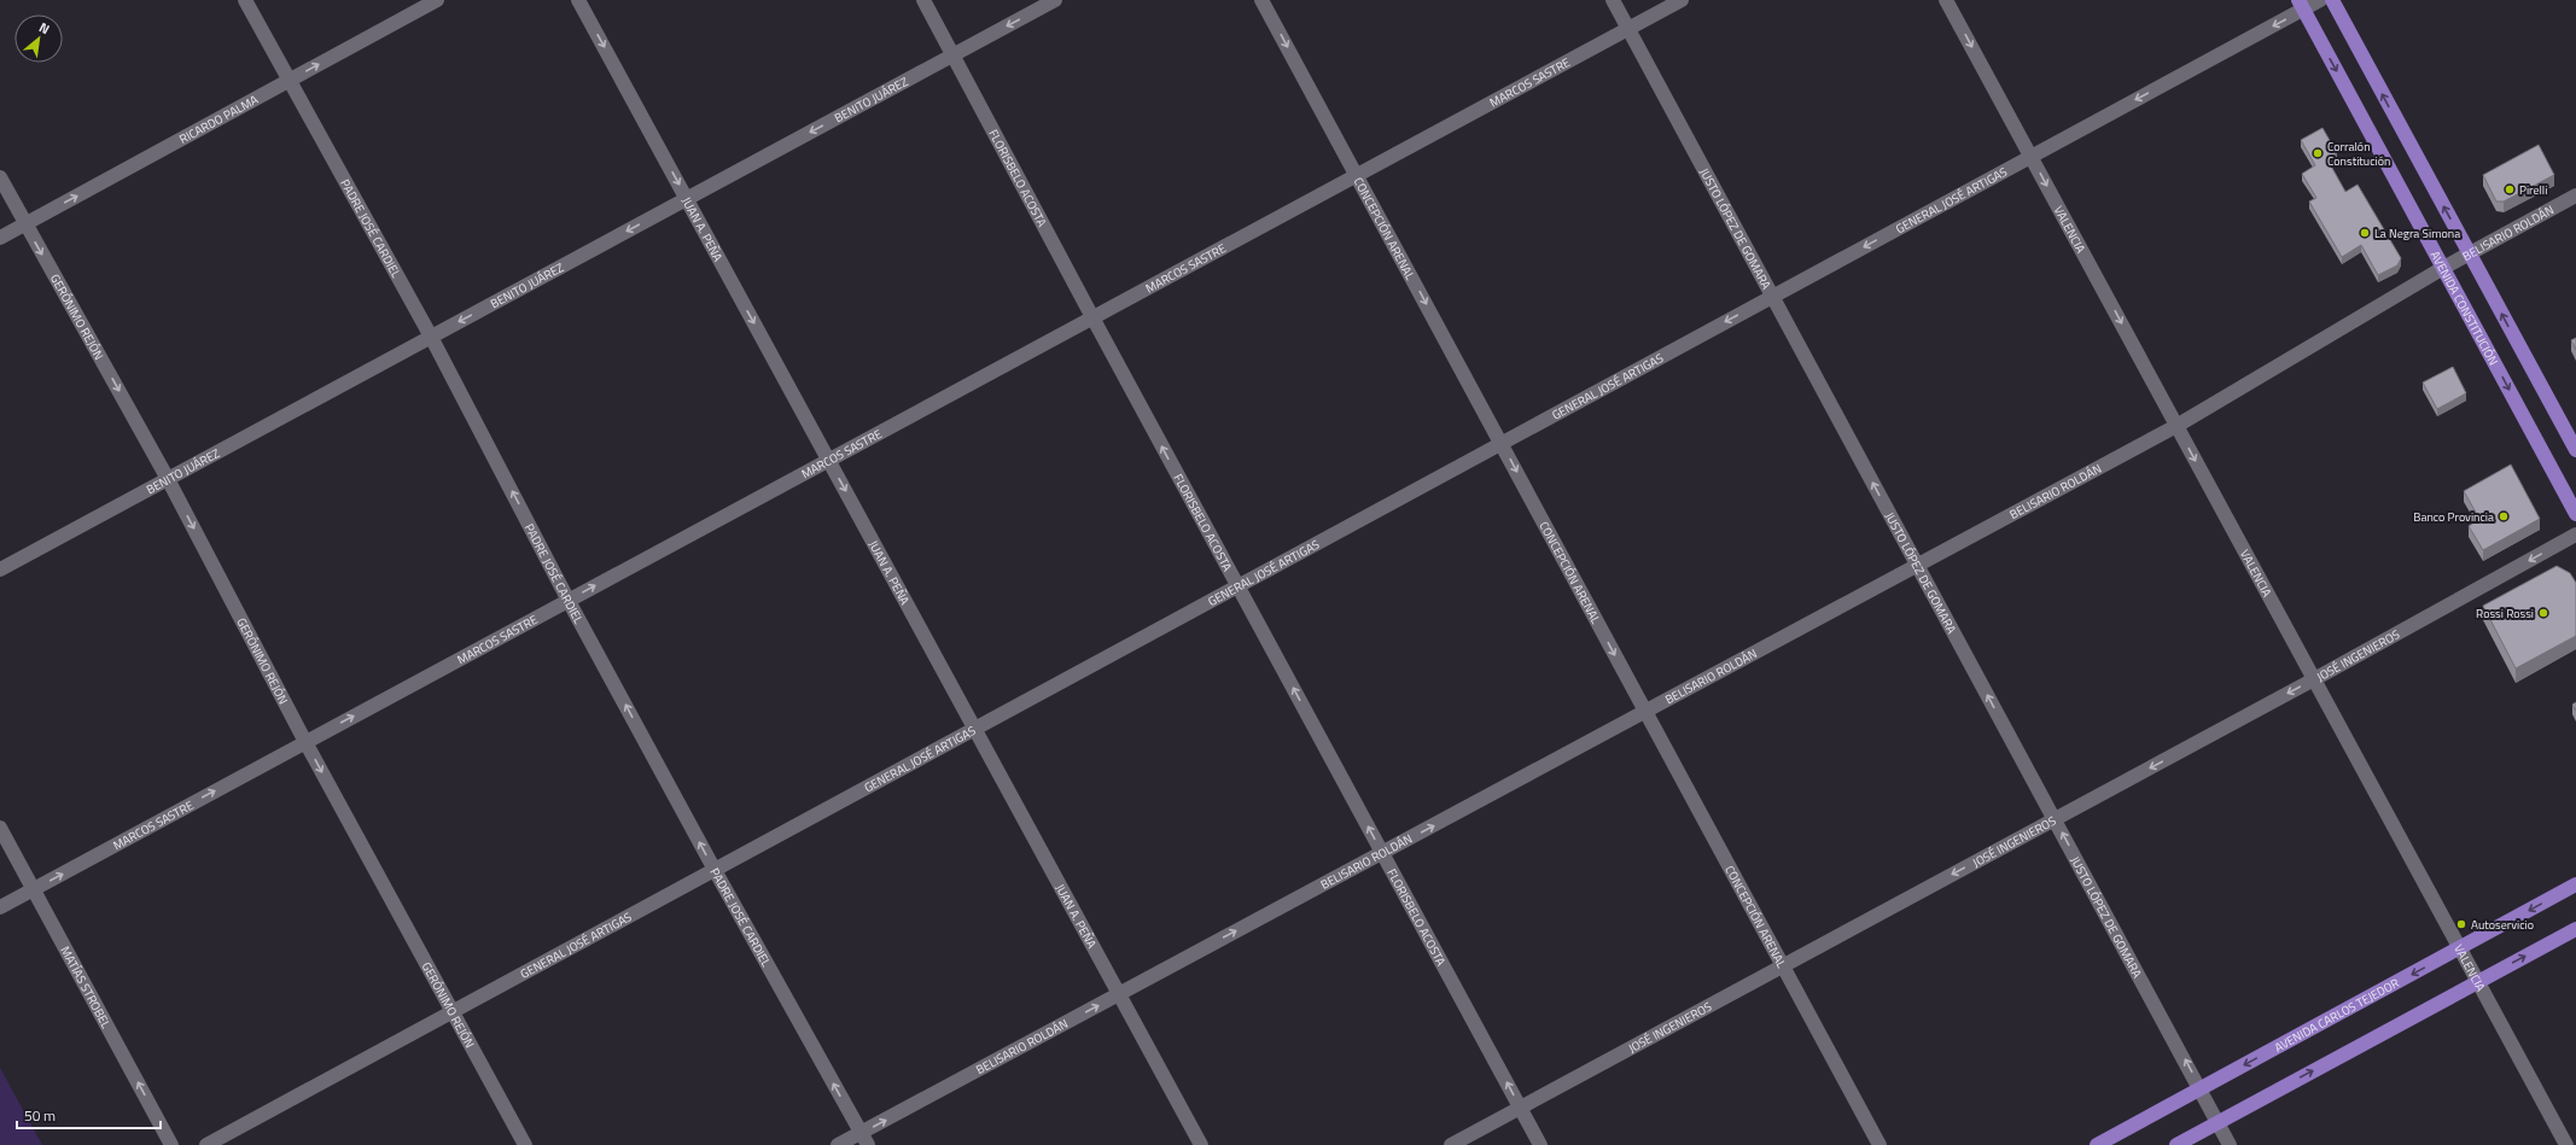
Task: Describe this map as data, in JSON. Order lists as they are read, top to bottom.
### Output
{
  "streets": {
    "main road": ["AVENIDA CONSTITUCIÓN", "AVENIDA CARLOS TEJEDOR"],
    "street": [
      "MARCOS SASTRE",
      "BENITO JUÁREZ",
      "RICARDO PALMA",
      "FLORISBELO ACOSTA",
      "GENERAL JOSÉ ARTIGAS",
      "PADRE JOSÉ CARDIEL",
      "CONCEPCIÓN ARENAL",
      "JUSTO LÓPEZ DE GOMARA",
      "JUAN A. PEÑA",
      "VALENCIA",
      "BELISARIO ROLDÁN",
      "GERÓNIMO REJÓN",
      "JOSÉ INGENIEROS",
      "MATÍAS STROBEL"
    ]
  },
  "crossings": [
    ["MARCOS SASTRE", "FLORISBELO ACOSTA"],
    ["MARCOS SASTRE", "PADRE JOSÉ CARDIEL"],
    ["MARCOS SASTRE", "CONCEPCIÓN ARENAL"],
    ["MARCOS SASTRE", "JUSTO LÓPEZ DE GOMARA"],
    ["MARCOS SASTRE", "JUAN A. PEÑA"],
    ["MARCOS SASTRE", "GERÓNIMO REJÓN"],
    ["MARCOS SASTRE", "MATÍAS STROBEL"],
    ["BENITO JUÁREZ", "FLORISBELO ACOSTA"],
    ["BENITO JUÁREZ", "PADRE JOSÉ CARDIEL"],
    ["BENITO JUÁREZ", "JUAN A. PEÑA"],
    ["BENITO JUÁREZ", "GERÓNIMO REJÓN"],
    ["RICARDO PALMA", "PADRE JOSÉ CARDIEL"],
    ["RICARDO PALMA", "GERÓNIMO REJÓN"],
    ["FLORISBELO ACOSTA", "GENERAL JOSÉ ARTIGAS"],
    ["FLORISBELO ACOSTA", "BELISARIO ROLDÁN"],
    ["FLORISBELO ACOSTA", "JOSÉ INGENIEROS"],
    ["GENERAL JOSÉ ARTIGAS", "PADRE JOSÉ CARDIEL"],
    ["GENERAL JOSÉ ARTIGAS", "CONCEPCIÓN ARENAL"],
    ["GENERAL JOSÉ ARTIGAS", "JUSTO LÓPEZ DE GOMARA"],
    ["GENERAL JOSÉ ARTIGAS", "JUAN A. PEÑA"],
    ["GENERAL JOSÉ ARTIGAS", "VALENCIA"],
    ["GENERAL JOSÉ ARTIGAS", "AVENIDA CONSTITUCIÓN"],
    ["GENERAL JOSÉ ARTIGAS", "GERÓNIMO REJÓN"],
    ["PADRE JOSÉ CARDIEL", "BELISARIO ROLDÁN"],
    ["CONCEPCIÓN ARENAL", "BELISARIO ROLDÁN"],
    ["CONCEPCIÓN ARENAL", "JOSÉ INGENIEROS"],
    ["JUSTO LÓPEZ DE GOMARA", "BELISARIO ROLDÁN"],
    ["JUSTO LÓPEZ DE GOMARA", "JOSÉ INGENIEROS"],
    ["JUSTO LÓPEZ DE GOMARA", "AVENIDA CARLOS TEJEDOR"],
    ["JUAN A. PEÑA", "BELISARIO ROLDÁN"],
    ["VALENCIA", "BELISARIO ROLDÁN"],
    ["VALENCIA", "JOSÉ INGENIEROS"],
    ["VALENCIA", "AVENIDA CARLOS TEJEDOR"],
    ["BELISARIO ROLDÁN", "AVENIDA CONSTITUCIÓN"]
  ],
  "one_way": [
    "MARCOS SASTRE",
    "BENITO JUÁREZ",
    "RICARDO PALMA",
    "FLORISBELO ACOSTA",
    "GENERAL JOSÉ ARTIGAS",
    "PADRE JOSÉ CARDIEL",
    "CONCEPCIÓN ARENAL",
    "JUSTO LÓPEZ DE GOMARA",
    "JUAN A. PEÑA",
    "VALENCIA",
    "BELISARIO ROLDÁN",
    "GERÓNIMO REJÓN",
    "JOSÉ INGENIEROS",
    "MATÍAS STROBEL"
  ],
  "places": [
    "Corralón Constitución",
    "Pirelli",
    "La Negra Simona",
    "Banco Provincia",
    "Rossi Rossi",
    "Autoservicio"
  ],
  "scale_bar": "50 m",
  "north": "top right"
}
